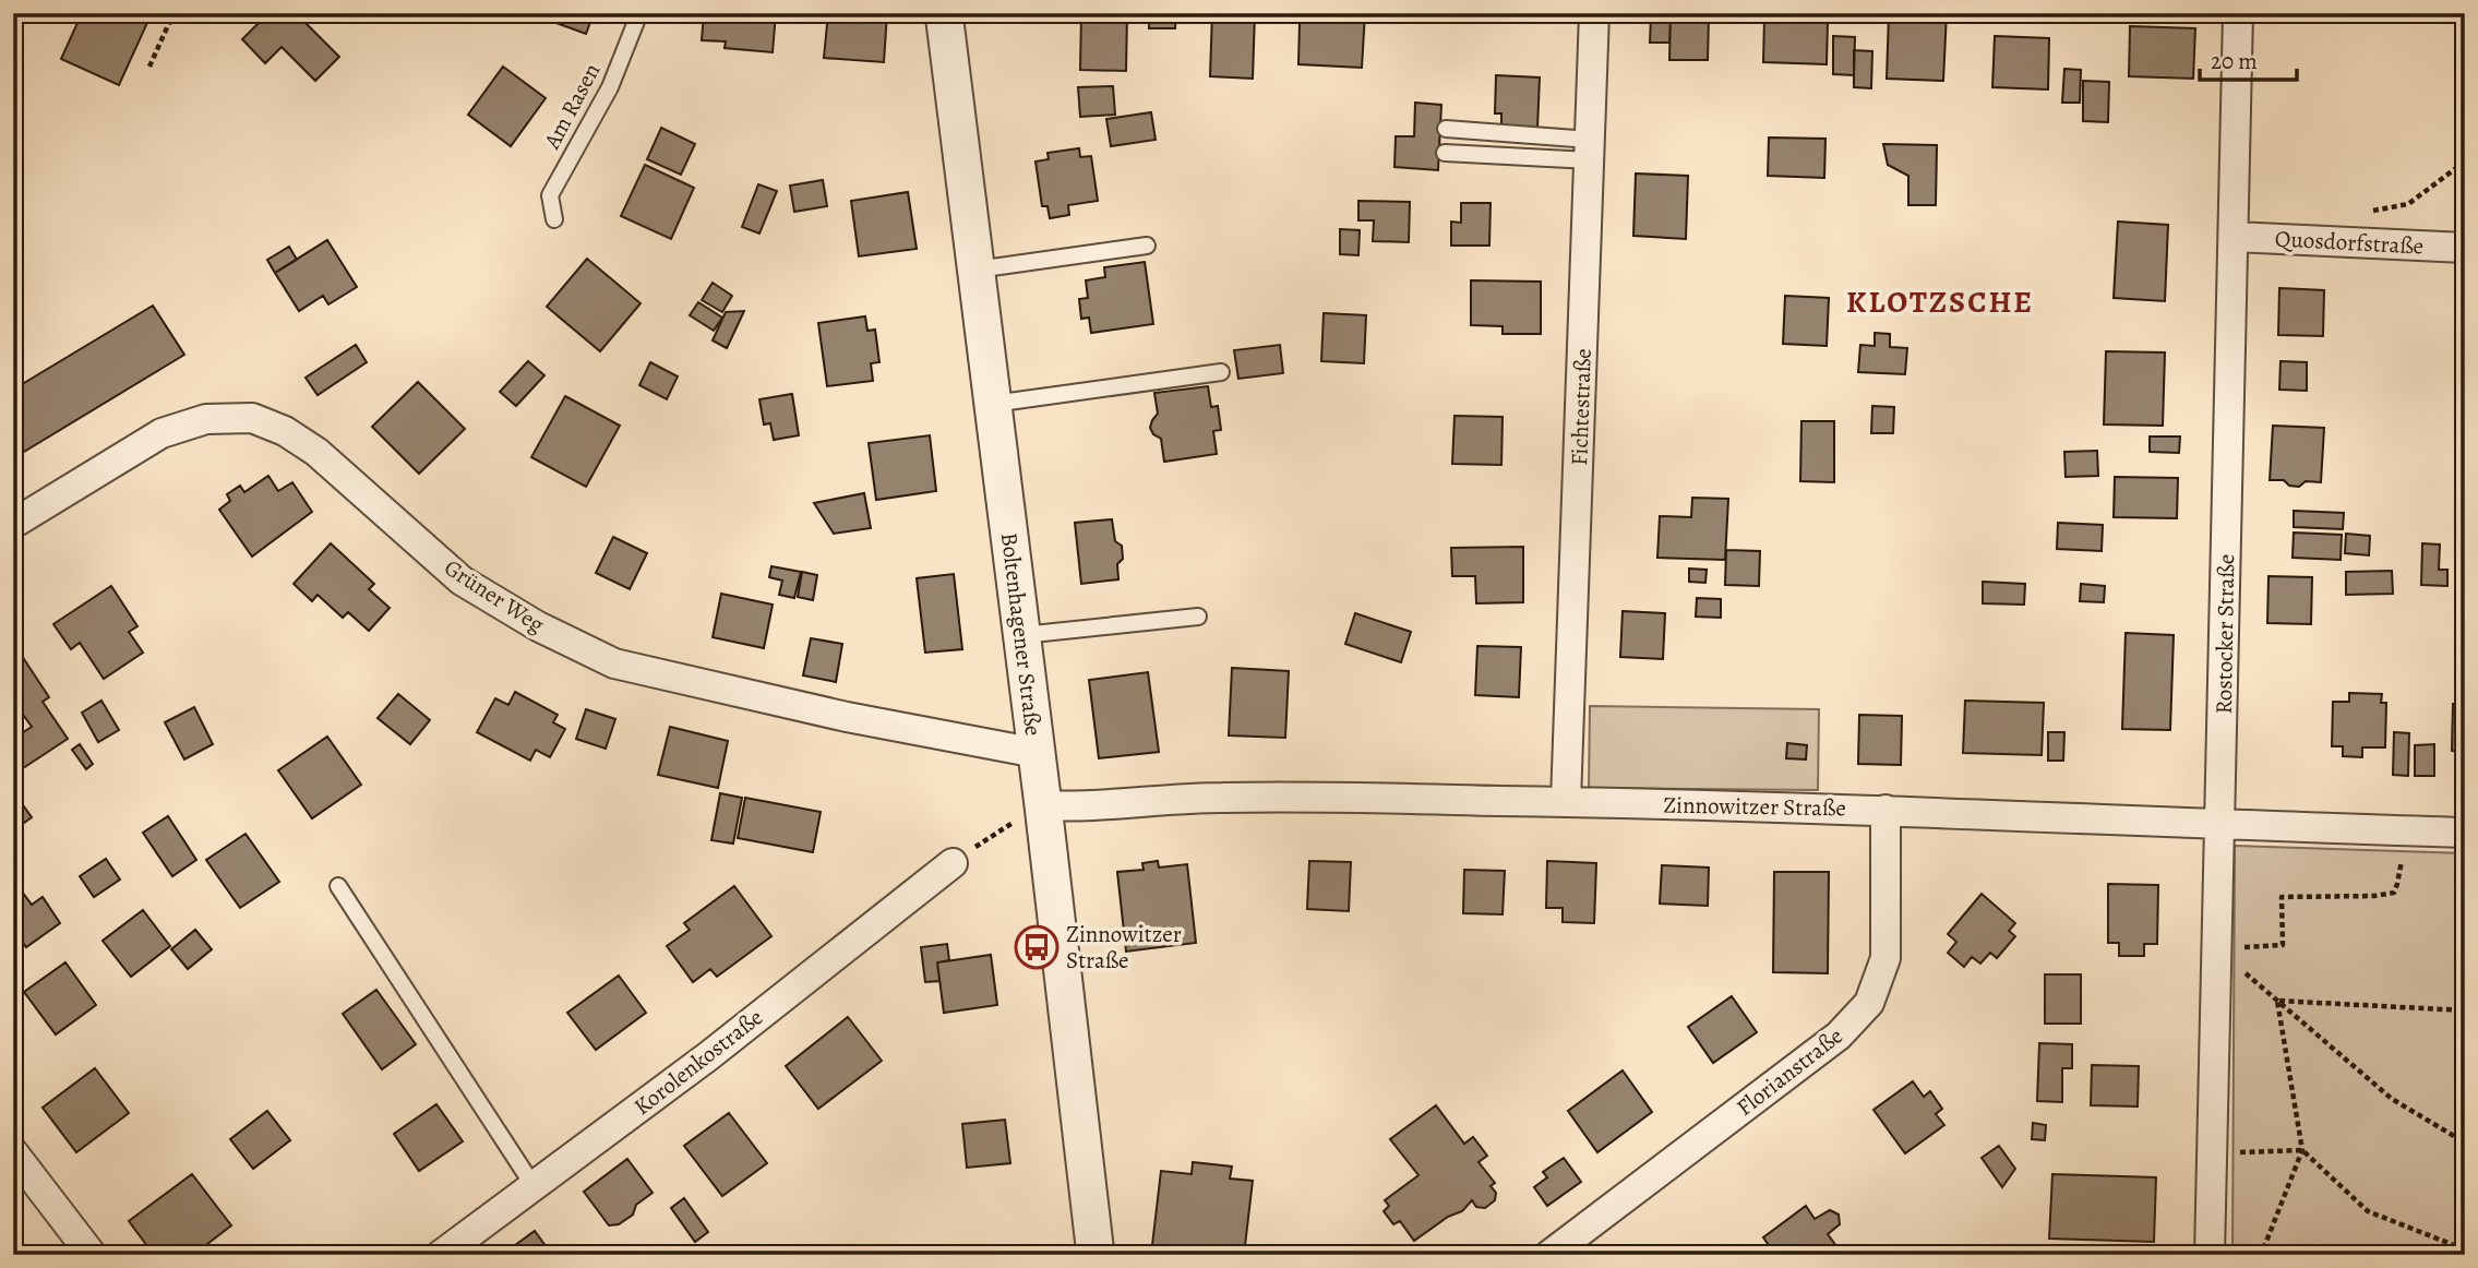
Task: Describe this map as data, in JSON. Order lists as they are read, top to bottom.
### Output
{
  "streets": {
    "street": [
      "Quosdorfstraße",
      "Fichtestraße",
      "Grüner Weg",
      "Boltenhagener Straße",
      "Rostocker Straße",
      "Zinnowitzer Straße",
      "Korolenkostraße",
      "Florianstraße"
    ],
    "lane": ["Am Rasen"]
  },
  "crossings": [
    ["Quosdorfstraße", "Rostocker Straße"],
    ["Fichtestraße", "Zinnowitzer Straße"],
    ["Grüner Weg", "Boltenhagener Straße"],
    ["Boltenhagener Straße", "Zinnowitzer Straße"],
    ["Rostocker Straße", "Zinnowitzer Straße"],
    ["Zinnowitzer Straße", "Florianstraße"]
  ],
  "districts": ["KLOTZSCHE"],
  "places": {
    "bus stop": ["Zinnowitzer Straße"]
  },
  "scale_bar": "20 m"
}
